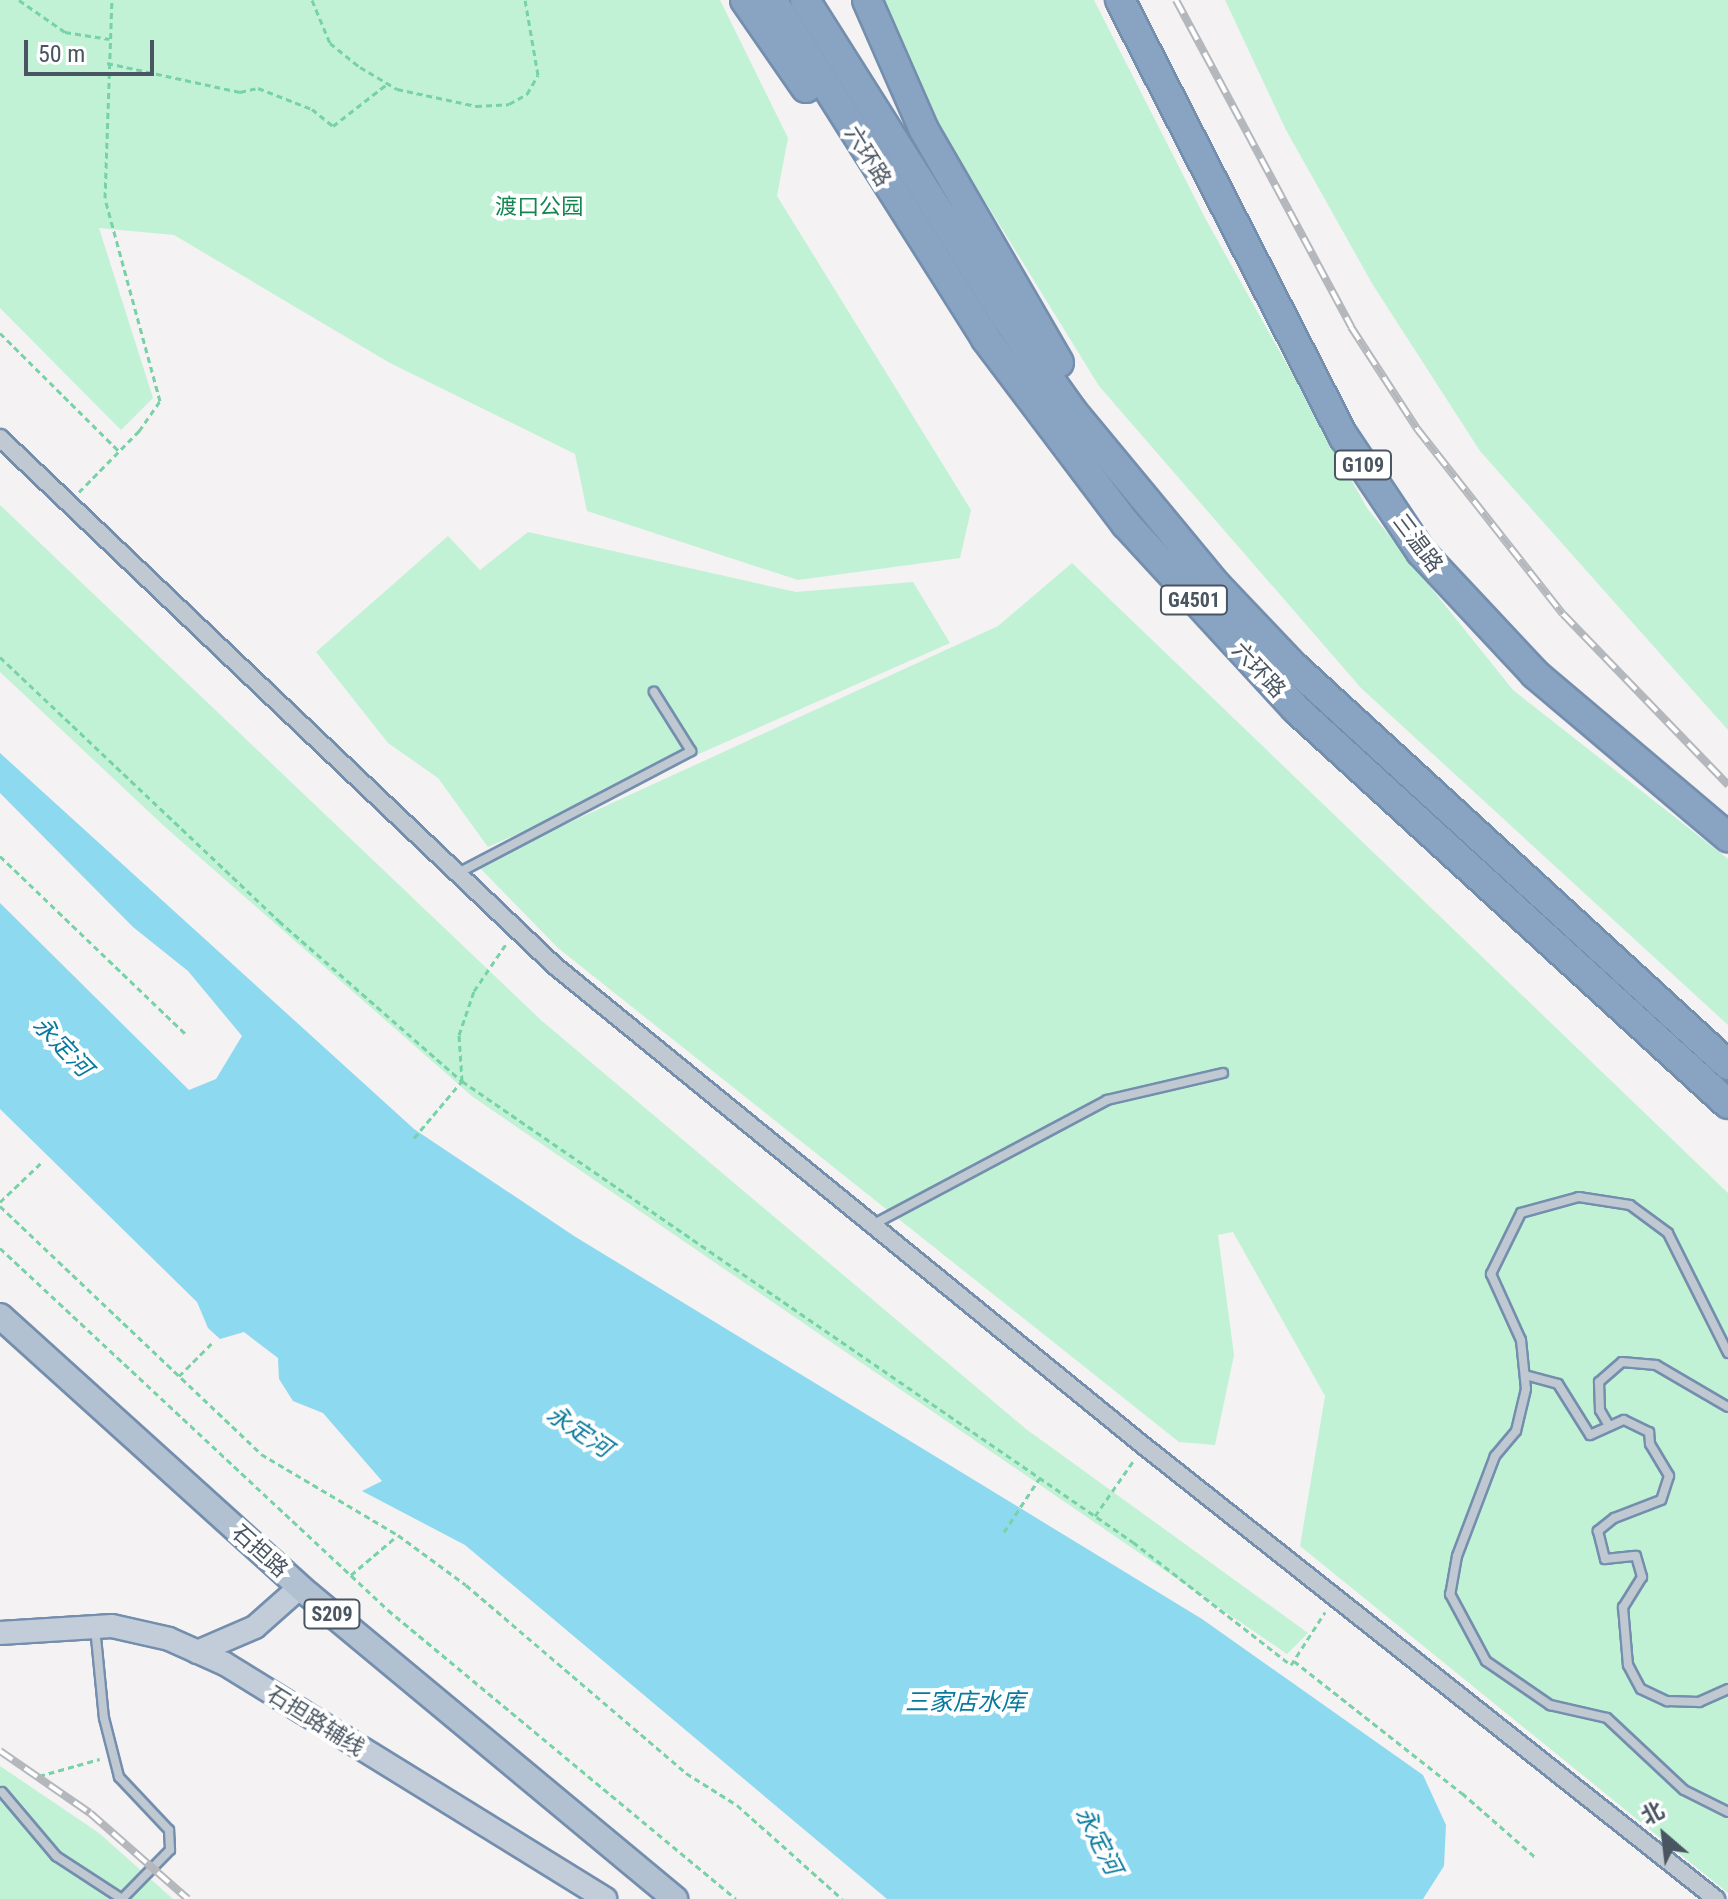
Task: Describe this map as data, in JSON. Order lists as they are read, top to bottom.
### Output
{
  "streets": {
    "highway": [
      "六环路",
      "G109",
      "三温路",
      "G4501"
    ],
    "main road": ["石担路", "S209", "石担路辅线"]
  },
  "water": ["永定河", "三家店水库"],
  "parks": ["渡口公园"],
  "scale_bar": "50 m",
  "north": "top left"
}
